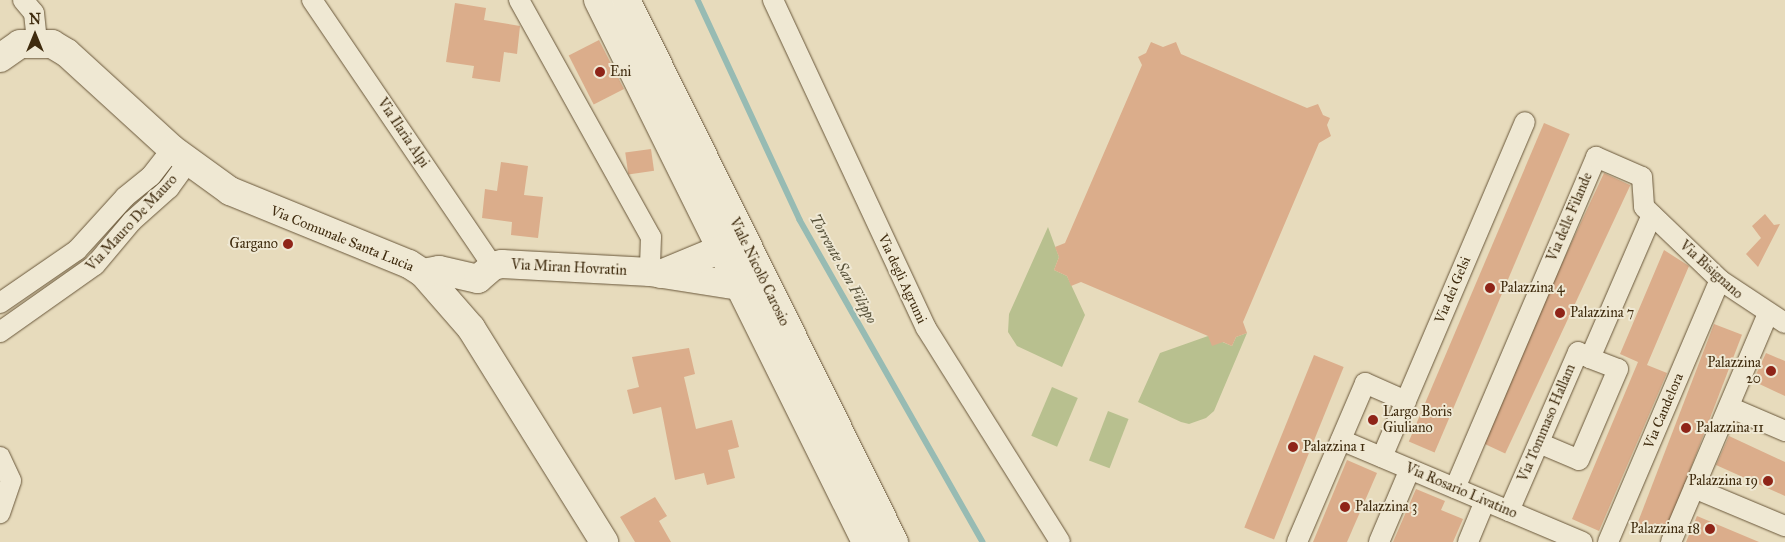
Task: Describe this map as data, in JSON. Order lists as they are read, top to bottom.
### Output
{
  "streets": {
    "main road": ["Via Comunale Santa Lucia", "Via Miran Hovratin", "Viale Nicolò Carosio"],
    "street": [
      "Via Ilaria Alpi",
      "Via delle Filande",
      "Via Mauro De Mauro",
      "Via Bisignano",
      "Via degli Agrumi",
      "Via dei Gelsi",
      "Via Candelora",
      "Via Tommaso Hallam",
      "Via Rosario Livatino"
    ]
  },
  "crossings": [
    ["Via Ilaria Alpi", "Via Miran Hovratin"],
    ["Via delle Filande", "Via Bisignano"],
    ["Via delle Filande", "Via Tommaso Hallam"],
    ["Via delle Filande", "Via Rosario Livatino"],
    ["Via Mauro De Mauro", "Via Comunale Santa Lucia"],
    ["Via Comunale Santa Lucia", "Via Miran Hovratin"],
    ["Via Miran Hovratin", "Viale Nicolò Carosio"],
    ["Via Bisignano", "Via Candelora"],
    ["Via Bisignano", "Via Tommaso Hallam"],
    ["Via dei Gelsi", "Via Rosario Livatino"],
    ["Via Tommaso Hallam", "Via Rosario Livatino"]
  ],
  "water": ["Torrente San Filippo"],
  "places": [
    "Eni",
    "Gargano",
    "Palazzina 4",
    "Palazzina 7",
    "Palazzina 20",
    "Largo Boris Giuliano",
    "Palazzina 11",
    "Palazzina 1",
    "Palazzina 19",
    "Palazzina 3",
    "Palazzina 18"
  ],
  "north": "top"
}
